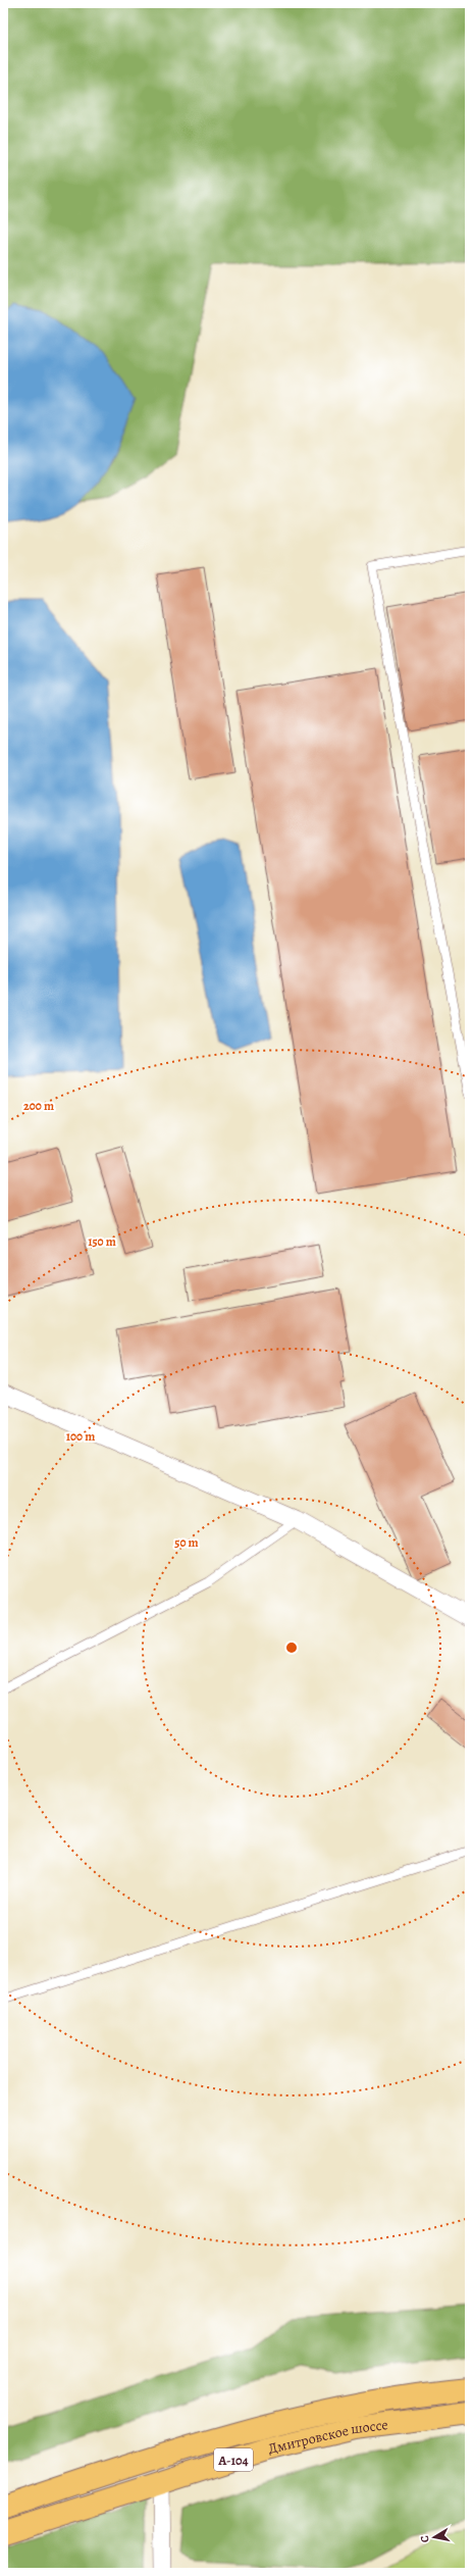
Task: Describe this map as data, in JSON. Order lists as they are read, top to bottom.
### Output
{
  "streets": {
    "highway": ["Дмитровское шоссе", "А-104"]
  },
  "north": "left",
  "rings": [
    "200 m",
    "150 m",
    "100 m",
    "50 m"
  ]
}
